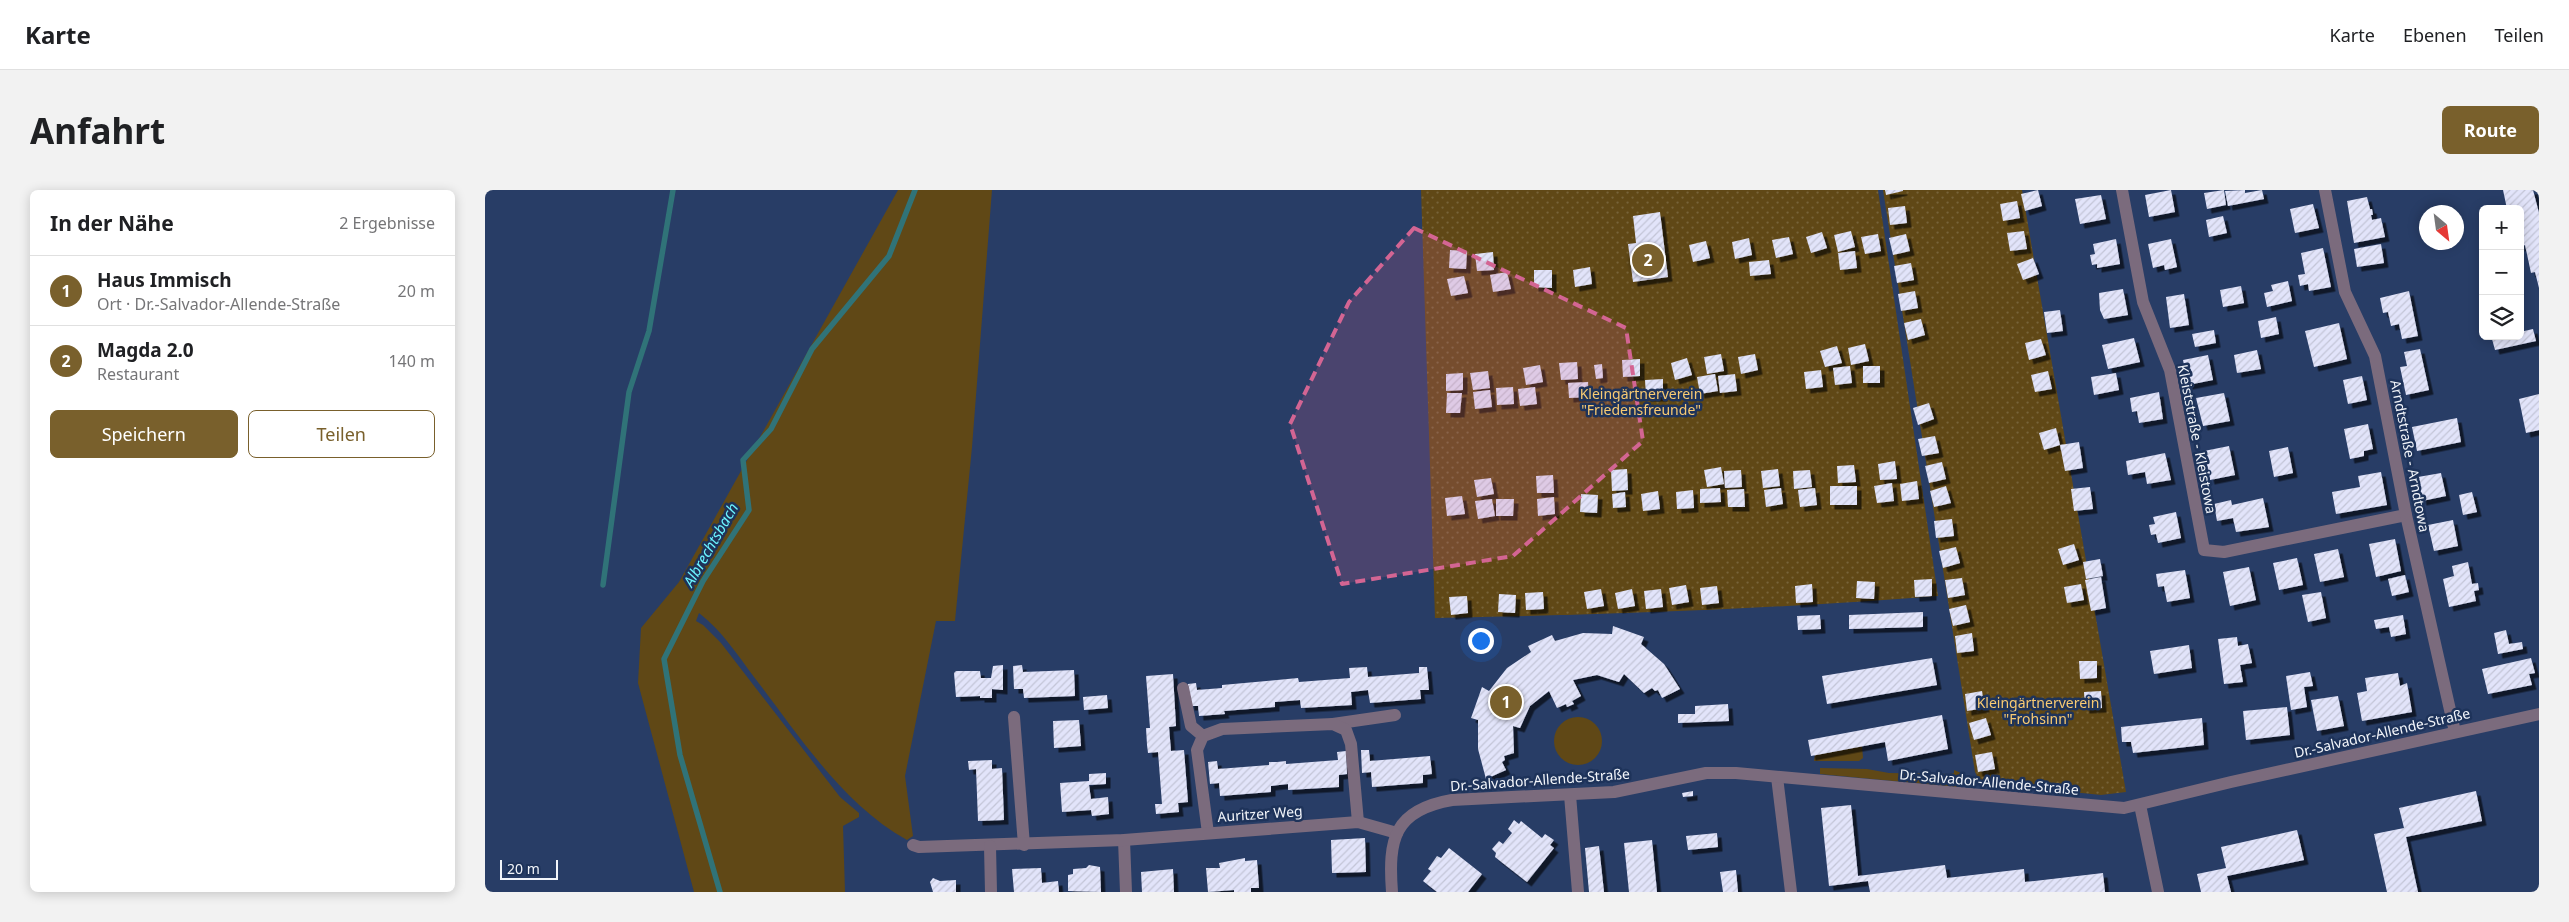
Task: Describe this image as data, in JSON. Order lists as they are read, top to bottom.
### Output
{
  "streets": {
    "street": [
      "Kleiststraße - Kleistowa",
      "Arndtstraße - Arndtowa",
      "Dr.-Salvador-Allende-Straße",
      "Auritzer Weg"
    ]
  },
  "crossings": [
    ["Kleiststraße - Kleistowa", "Arndtstraße - Arndtowa"],
    ["Arndtstraße - Arndtowa", "Dr.-Salvador-Allende-Straße"],
    ["Dr.-Salvador-Allende-Straße", "Auritzer Weg"]
  ],
  "water": ["Albrechtsbach"],
  "parks": ["Kleingärtnerverein \"Friedensfreunde\"", "Kleingärtnerverein \"Frohsinn\""],
  "scale_bar": "20 m",
  "north": "bottom right",
  "page": {
    "header": "Karte",
    "nav": ["Karte", "Ebenen", "Teilen"],
    "buttons": [
      "Route",
      ["Speichern", "Teilen"]
    ],
    "title": "Anfahrt",
    "heading": ["In der Nähe", "2 Ergebnisse"],
    "map_buttons": ["+", "−"],
    "pins": ["2", "1"],
    "list": [
      {
        "mark": "1",
        "name": "Haus Immisch",
        "note": "Ort · Dr.-Salvador-Allende-Straße",
        "value": "20 m"
      },
      {
        "mark": "2",
        "name": "Magda 2.0",
        "note": "Restaurant",
        "value": "140 m"
      }
    ],
    "scale": "20 m"
  }
}
